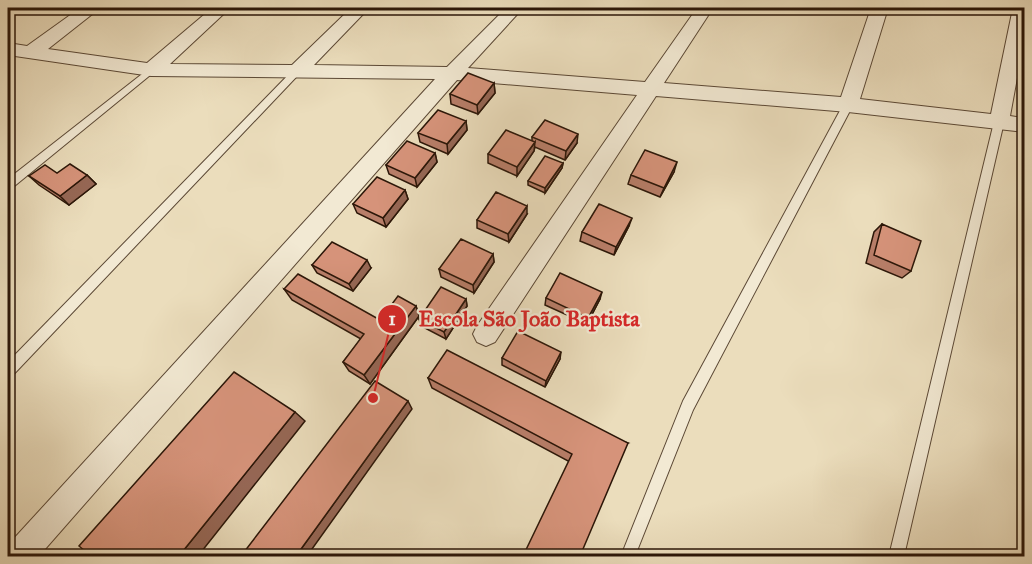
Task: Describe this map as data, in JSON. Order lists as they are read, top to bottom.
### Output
{
  "places": ["Escola São João Baptista"]
}
